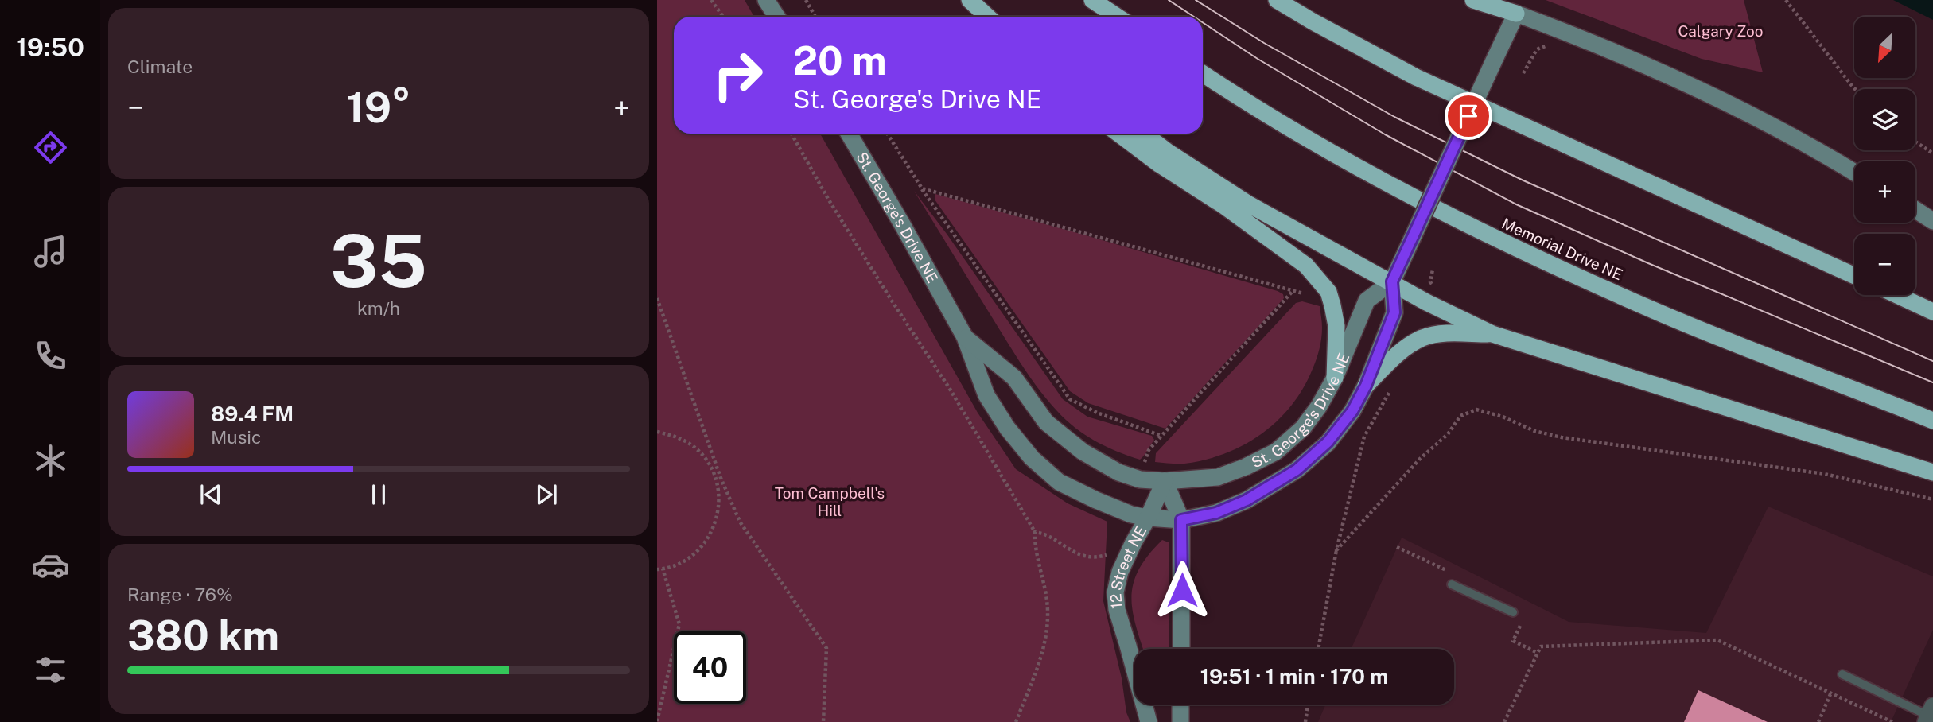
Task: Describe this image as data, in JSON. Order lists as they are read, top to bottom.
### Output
{
  "streets": {
    "highway": ["Memorial Drive NE"],
    "street": ["St. George's Drive NE", "12 Street NE"]
  },
  "crossings": [
    ["St. George's Drive NE", "12 Street NE"]
  ],
  "parks": ["Calgary Zoo", "Tom Campbell's Hill"],
  "north": "bottom left",
  "page": {
    "tabs": "19:50",
    "tile": [
      "Climate",
      ["35", "km/h"],
      ["Range · 76%", "380 km"]
    ],
    "map_buttons": ["+", "−"],
    "turn": ["20 m", "St. George's Drive NE"],
    "heat": ["−", "19°", "+"],
    "song": ["89.4 FM", "Music"],
    "limit": "40",
    "trip": "19:51 · 1 min · 170 m"
  }
}
